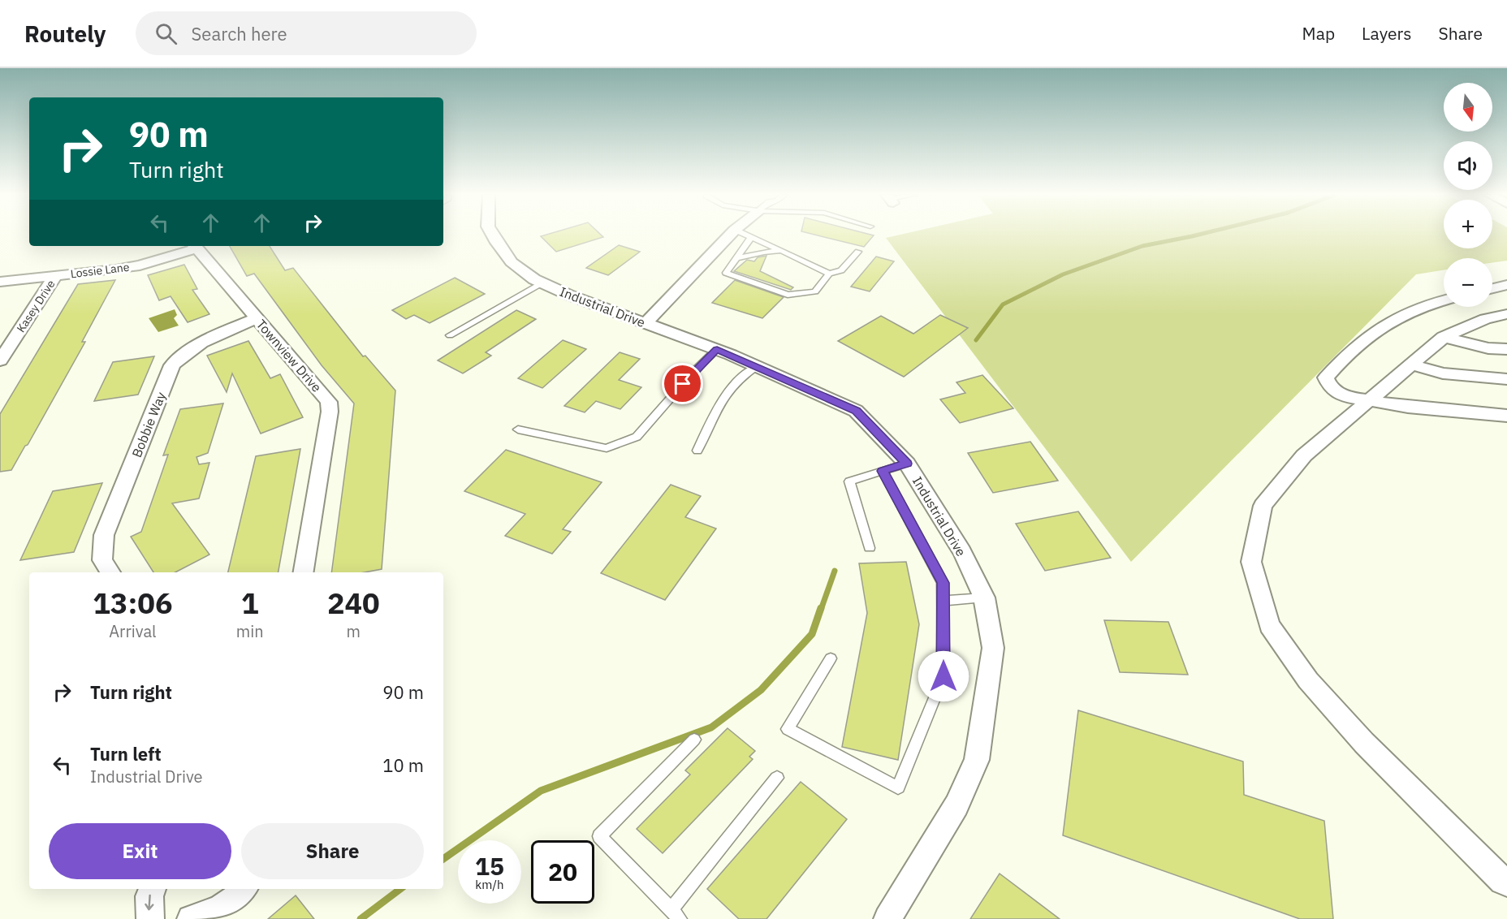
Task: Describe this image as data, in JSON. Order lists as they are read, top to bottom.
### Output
{
  "streets": {
    "street": [
      "Lossie Lane",
      "Kasey Drive",
      "Industrial Drive",
      "Townview Drive",
      "Bobbie Way"
    ]
  },
  "crossings": [
    ["Lossie Lane", "Kasey Drive"],
    ["Lossie Lane", "Townview Drive"],
    ["Townview Drive", "Bobbie Way"]
  ],
  "north": "bottom",
  "page": {
    "header": "Routely",
    "search": "Search here",
    "nav": ["Map", "Layers", "Share"],
    "map_buttons": ["+", "−"],
    "turn": ["90 m", "Turn right"],
    "eta": [
      "13:06",
      "Arrival",
      "1",
      "min",
      "240",
      "m"
    ],
    "list": [
      {
        "name": "Turn right",
        "value": "90 m"
      },
      {
        "name": "Turn left",
        "note": "Industrial Drive",
        "value": "10 m"
      }
    ],
    "buttons": ["Exit", "Share"],
    "speed": "15 km/h",
    "limit": "20"
  }
}
